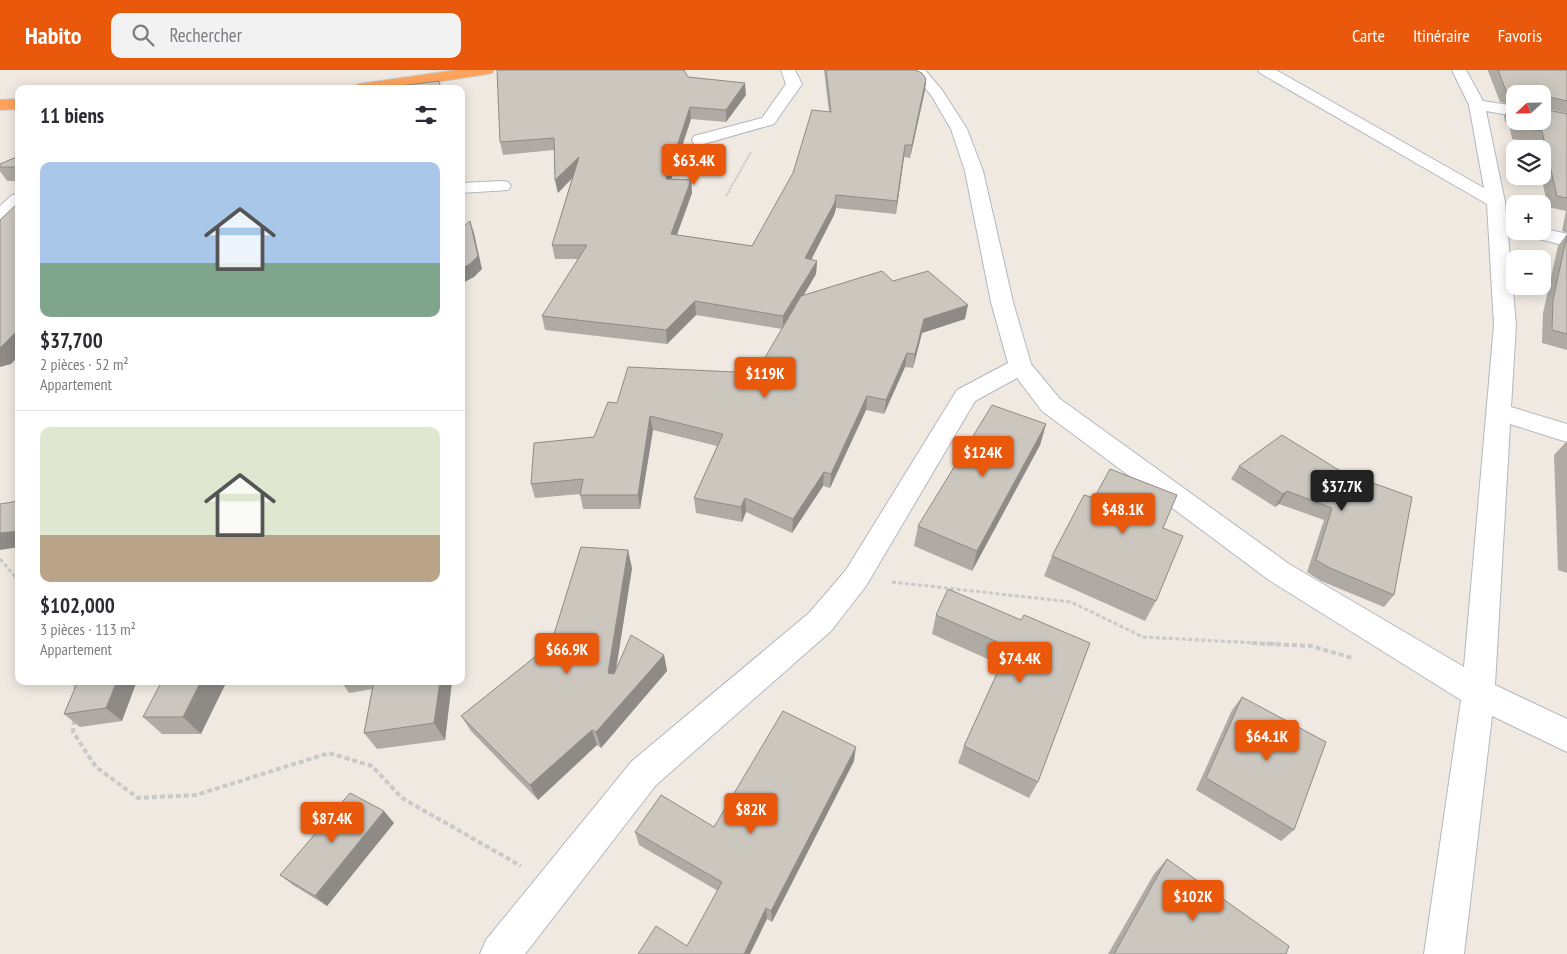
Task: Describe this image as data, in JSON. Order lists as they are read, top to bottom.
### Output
{
  "north": "left",
  "page": {
    "header": "Habito",
    "search": "Rechercher",
    "nav": ["Carte", "Itinéraire", "Favoris"],
    "map_buttons": ["+", "−"],
    "heading": "11 biens",
    "price": [
      "$63.4K",
      "$119K",
      "$124K",
      "$37.7K",
      "$48.1K",
      "$66.9K",
      "$74.4K",
      "$64.1K",
      "$82K",
      "$87.4K",
      "$102K"
    ],
    "list": [
      {
        "name": "$37,700",
        "note": "2 pièces · 52 m² · Appartement"
      },
      {
        "name": "$102,000",
        "note": "3 pièces · 113 m² · Appartement"
      }
    ]
  }
}
